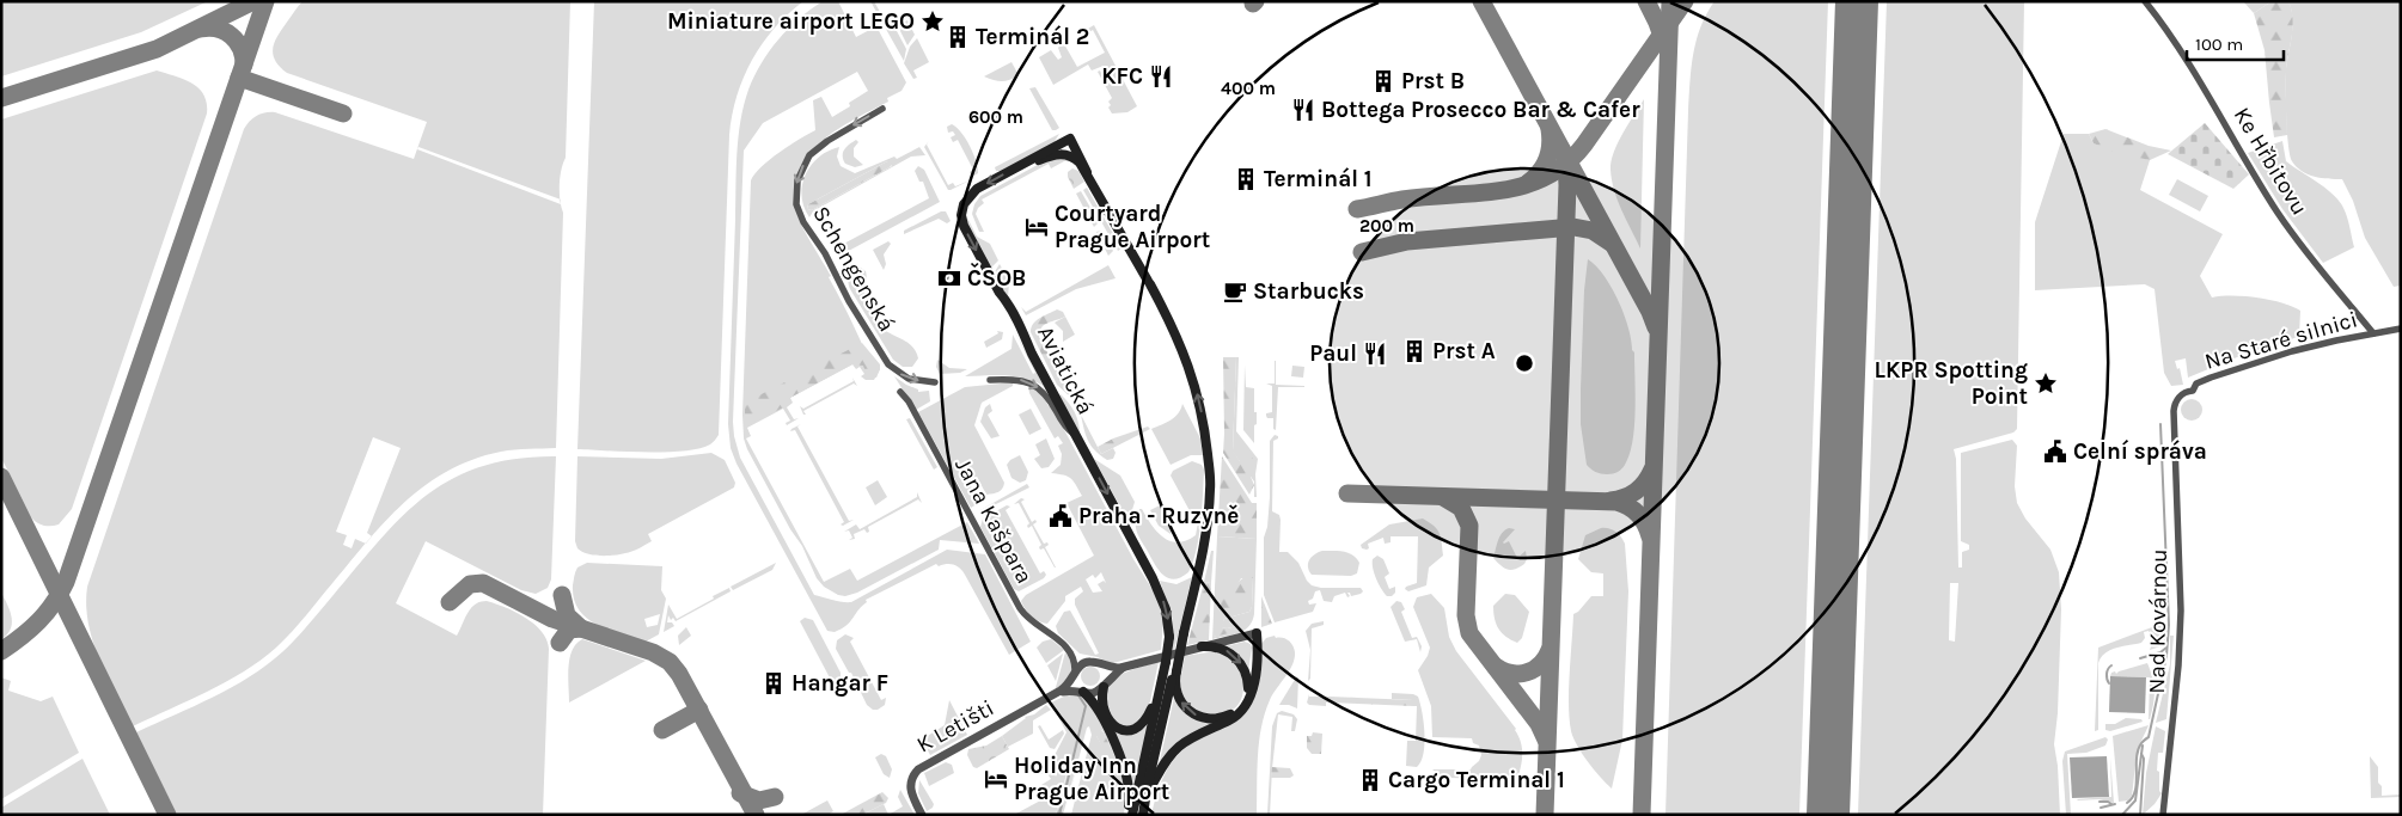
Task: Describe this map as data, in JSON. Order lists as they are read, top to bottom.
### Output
{
  "streets": {
    "main road": ["Aviatická"],
    "street": [
      "Ke Hřbitovu",
      "Schengenská",
      "Na Staré silnici",
      "Jana Kašpara",
      "Nad Kovárnou",
      "K Letišti"
    ]
  },
  "crossings": [
    ["Ke Hřbitovu", "Na Staré silnici"],
    ["Na Staré silnici", "Nad Kovárnou"],
    ["Jana Kašpara", "K Letišti"]
  ],
  "places": {
    "place": ["Miniature airport LEGO", "LKPR Spotting Point"],
    "building": [
      "Terminál 2",
      "Prst B",
      "Terminál 1",
      "Prst A",
      "Hangar F",
      "Cargo Terminal 1"
    ],
    "restaurant": ["KFC", "Bottega Prosecco Bar & Cafer", "Paul"],
    "hotel": ["Courtyard Prague Airport", "Holiday Inn Prague Airport"],
    "bank": ["ČSOB"],
    "cafe": ["Starbucks"],
    "public building": ["Celní správa", "Praha - Ruzyně"]
  },
  "scale_bar": "100 m",
  "rings": ["400 m", "600 m", "200 m"]
}
